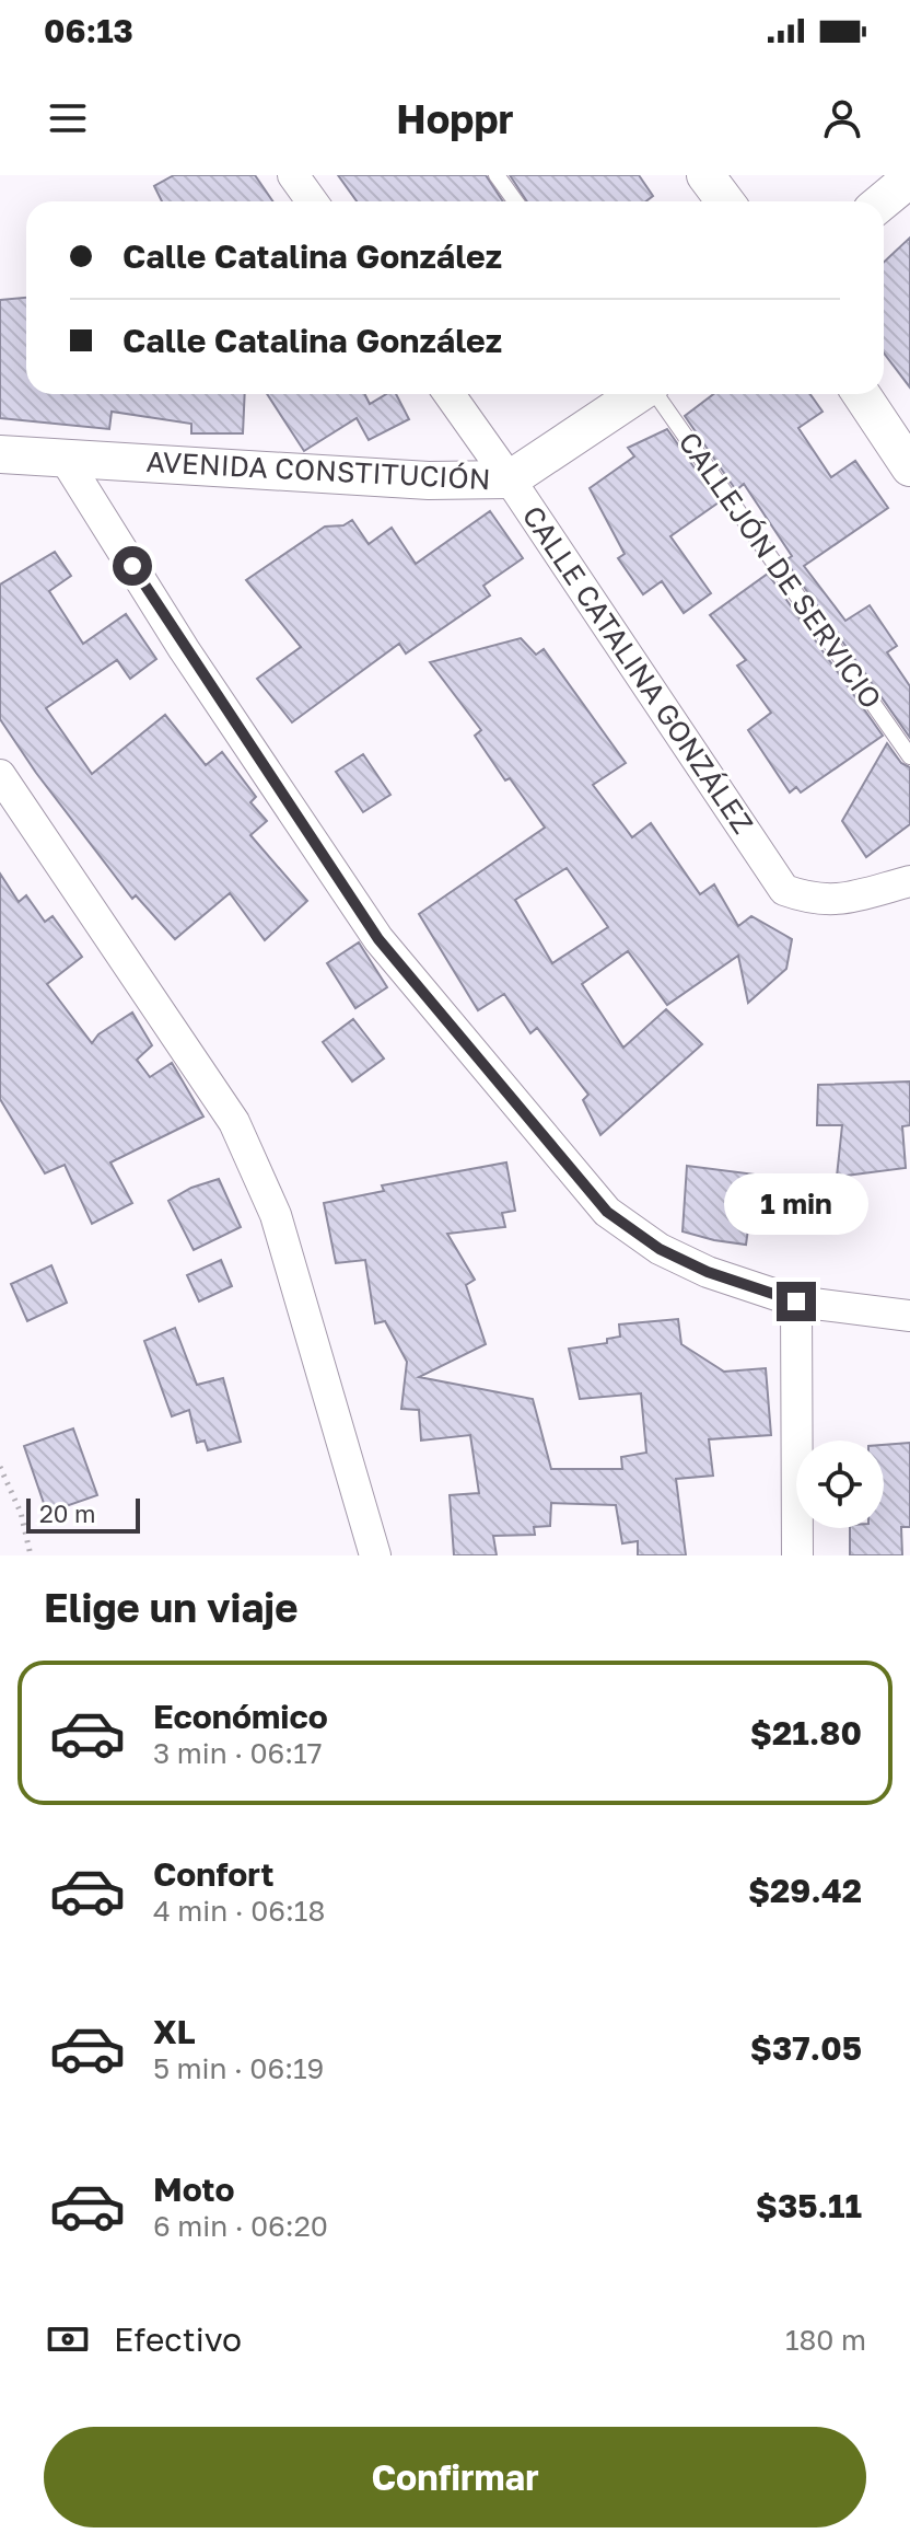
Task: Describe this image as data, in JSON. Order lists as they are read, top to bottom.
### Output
{
  "streets": {
    "street": ["AVENIDA CONSTITUCIÓN", "CALLE CATALINA GONZÁLEZ"],
    "lane": ["CALLEJÓN DE SERVICIO"]
  },
  "crossings": [
    ["AVENIDA CONSTITUCIÓN", "CALLE CATALINA GONZÁLEZ"]
  ],
  "scale_bar": "20 m",
  "page": {
    "status": "06:13",
    "header": "Hoppr",
    "banner": ["Calle Catalina González", "Calle Catalina González"],
    "bubble": "1 min",
    "scale": "20 m",
    "heading": "Elige un viaje",
    "list": [
      {
        "name": "Económico",
        "note": "3 min · 06:17",
        "value": "$21.80"
      },
      {
        "name": "Confort",
        "note": "4 min · 06:18",
        "value": "$29.42"
      },
      {
        "name": "XL",
        "note": "5 min · 06:19",
        "value": "$37.05"
      },
      {
        "name": "Moto",
        "note": "6 min · 06:20",
        "value": "$35.11"
      }
    ],
    "pay": ["Efectivo", "180 m"],
    "buttons": "Confirmar"
  }
}
